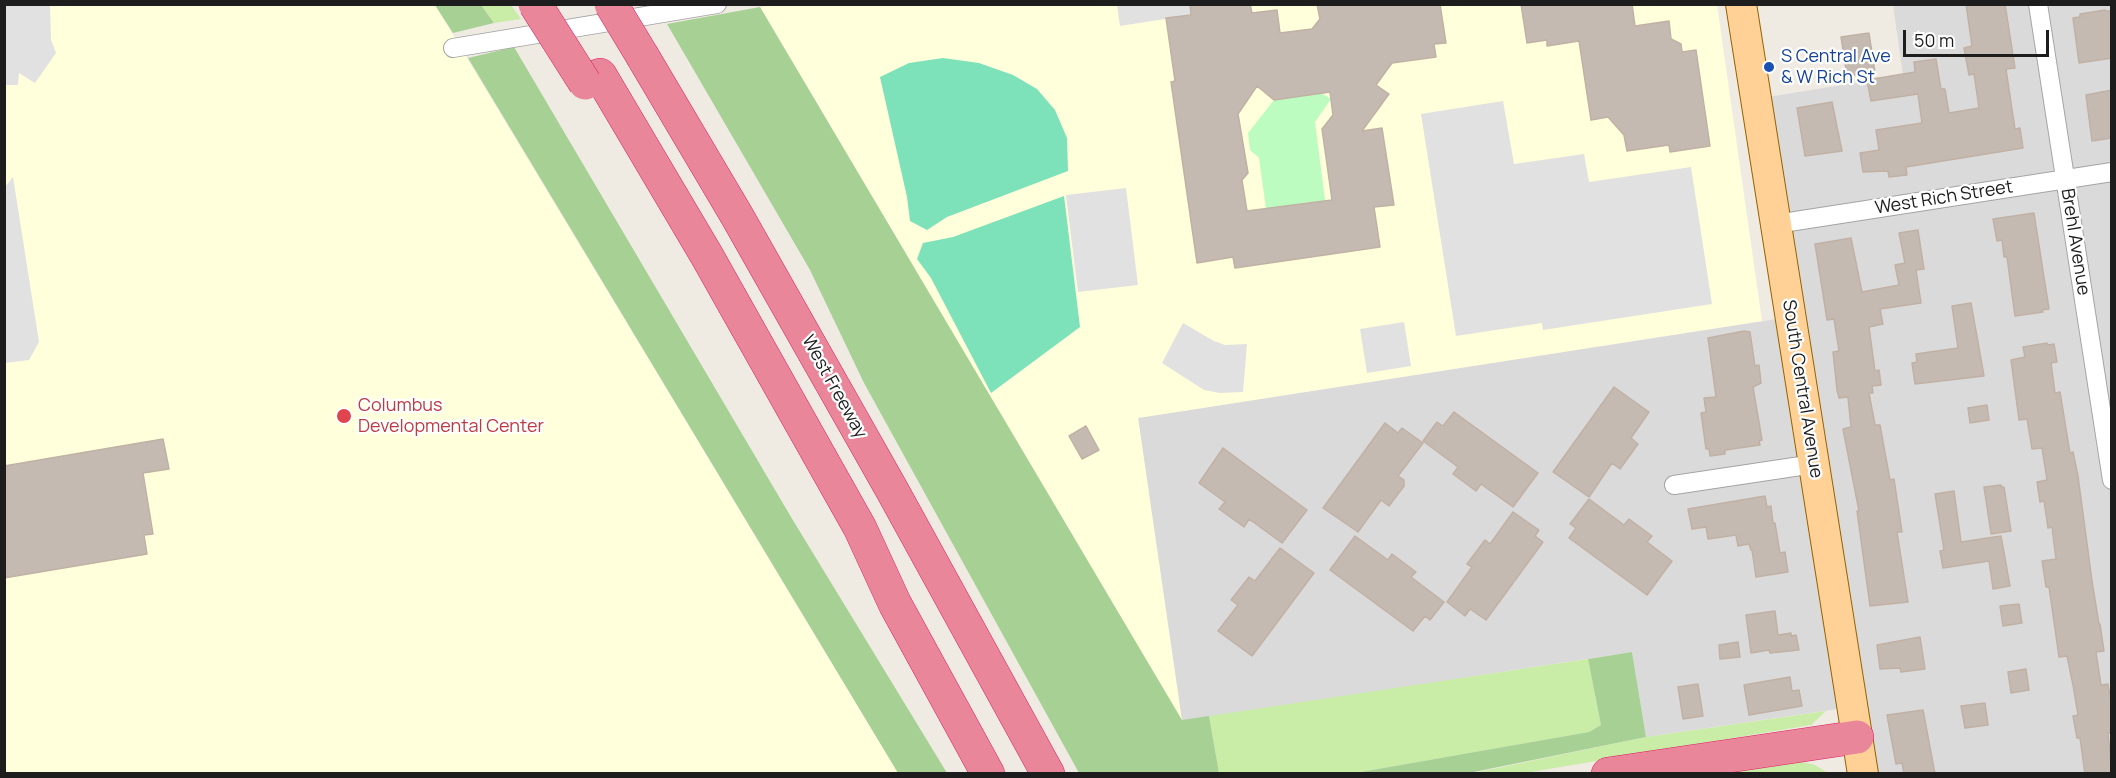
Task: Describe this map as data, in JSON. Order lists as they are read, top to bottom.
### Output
{
  "streets": {
    "highway": ["West Freeway"],
    "main road": ["South Central Avenue"],
    "street": ["West Rich Street", "Brehl Avenue"]
  },
  "crossings": [
    ["West Rich Street", "Brehl Avenue"],
    ["West Rich Street", "South Central Avenue"]
  ],
  "places": ["S Central Ave & W Rich St", "Columbus Developmental Center"],
  "scale_bar": "50 m"
}
